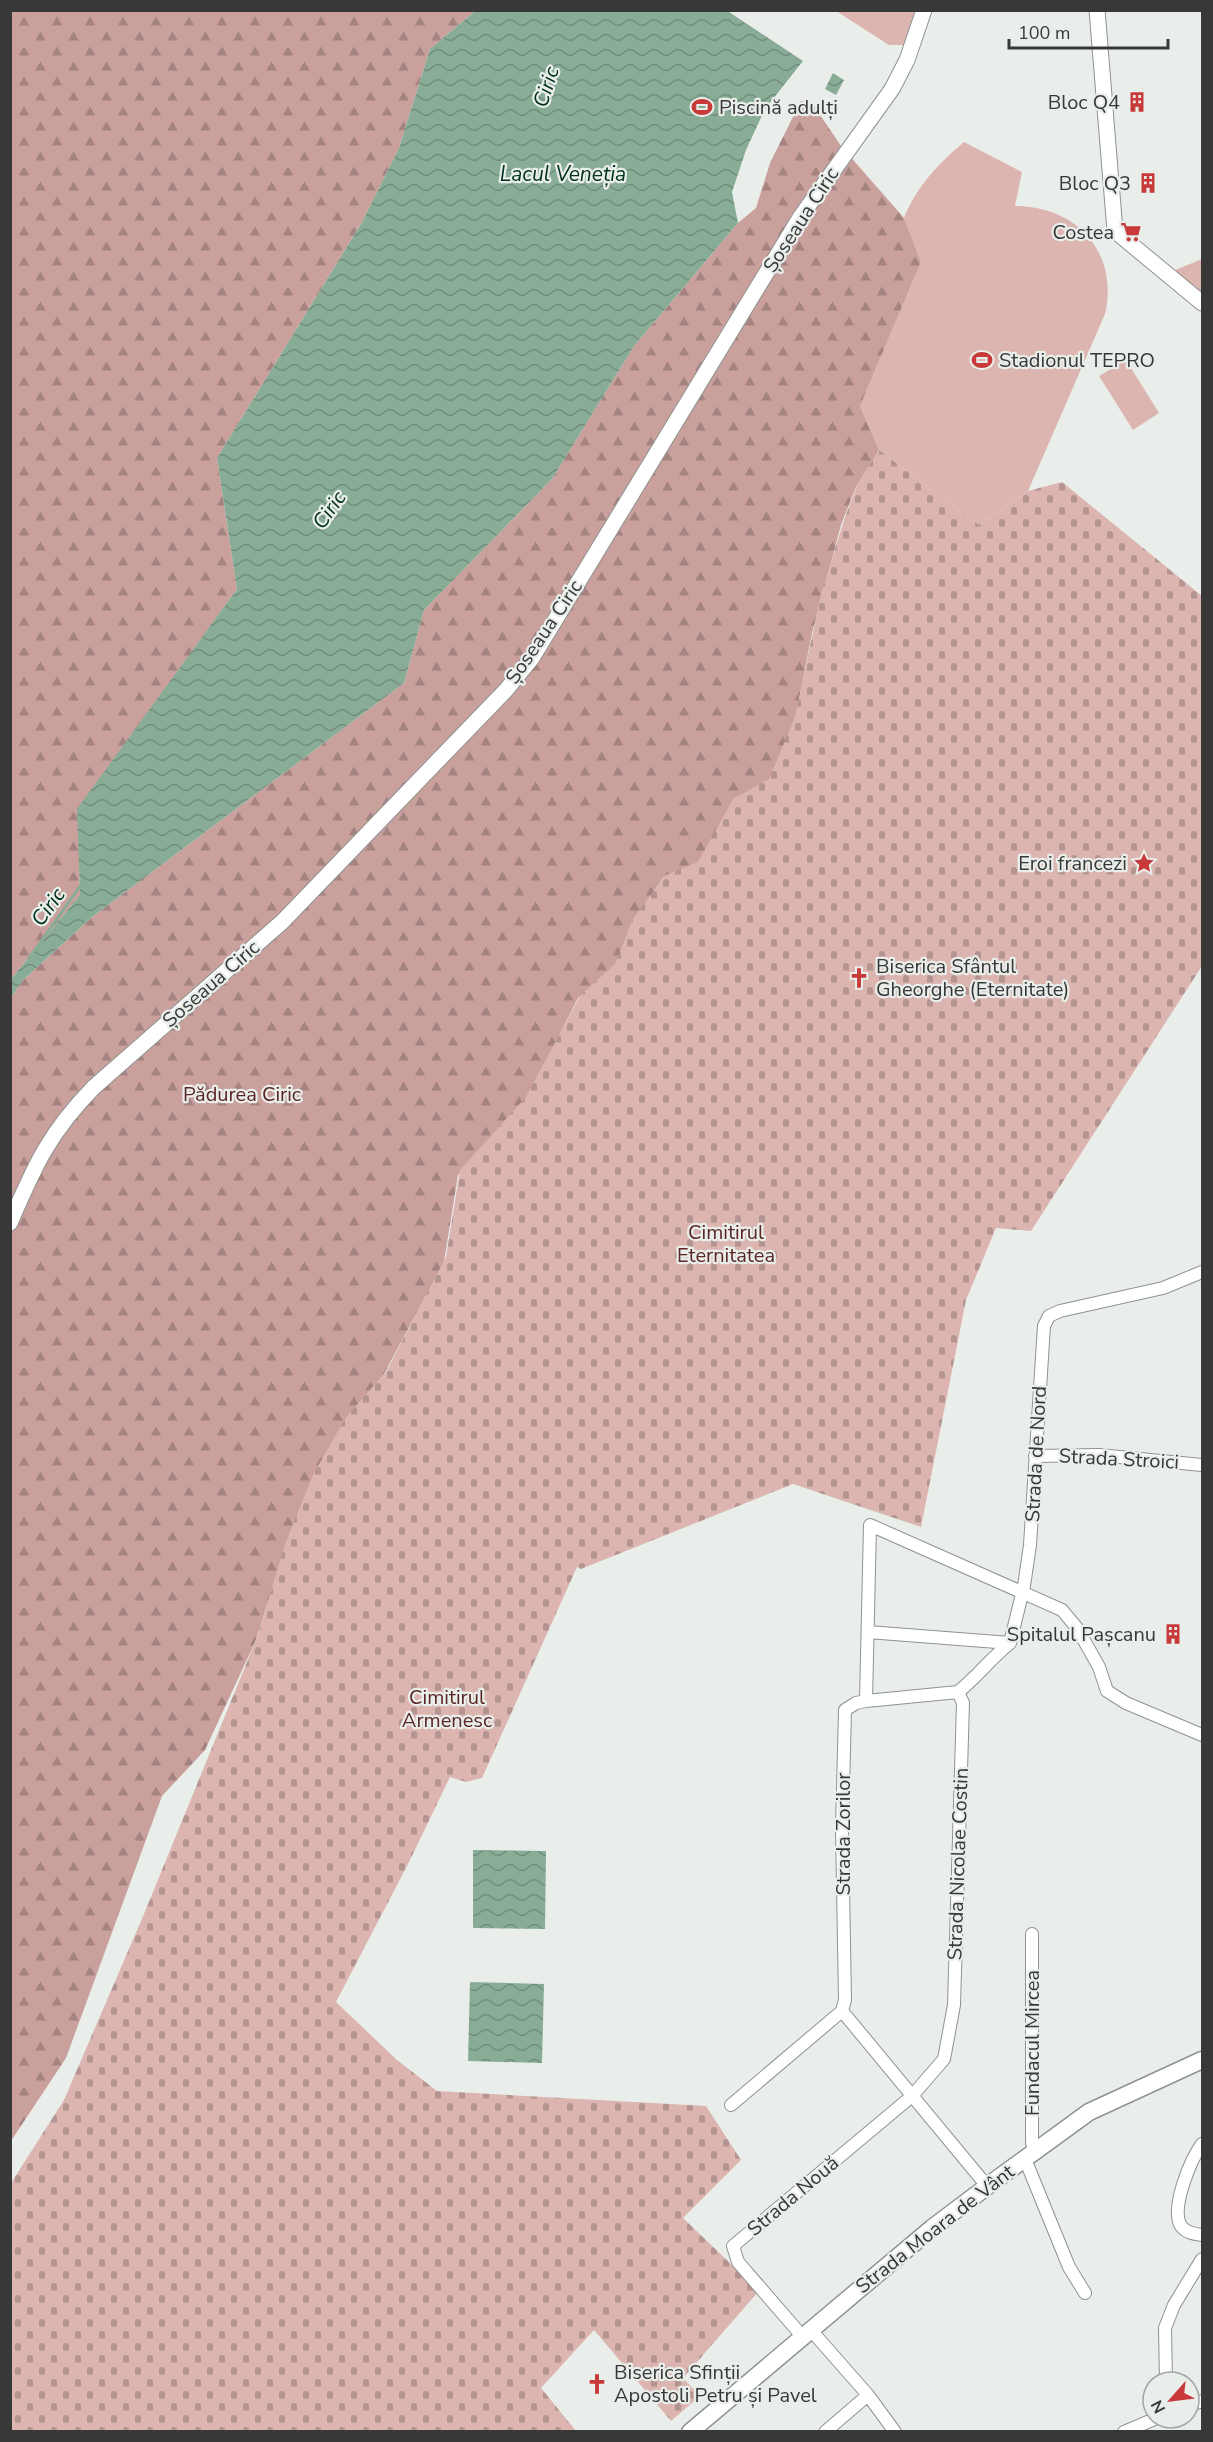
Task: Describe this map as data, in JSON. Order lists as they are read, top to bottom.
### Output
{
  "streets": {
    "main road": ["Strada Moara de Vânt"],
    "street": [
      "Șoseaua Ciric",
      "Strada de Nord",
      "Strada Stroici",
      "Strada Zorilor",
      "Strada Nicolae Costin",
      "Fundacul Mircea",
      "Strada Nouă"
    ]
  },
  "crossings": [
    ["Strada de Nord", "Strada Stroici"],
    ["Strada Nicolae Costin", "Strada Nouă"],
    ["Fundacul Mircea", "Strada Moara de Vânt"],
    ["Strada Nouă", "Strada Moara de Vânt"]
  ],
  "water": ["Ciric", "Lacul Veneția"],
  "parks": ["Pădurea Ciric", "Cimitirul Eternitatea", "Cimitirul Armenesc"],
  "places": {
    "building": ["Bloc Q4", "Bloc Q3", "Spitalul Pașcanu"],
    "sports": ["Piscină adulți", "Stadionul TEPRO"],
    "supermarket": ["Costea"],
    "place": ["Eroi francezi"],
    "church": ["Biserica Sfântul Gheorghe (Eternitate)", "Biserica Sfinții Apostoli Petru și Pavel"]
  },
  "scale_bar": "100 m",
  "north": "bottom left"
}
